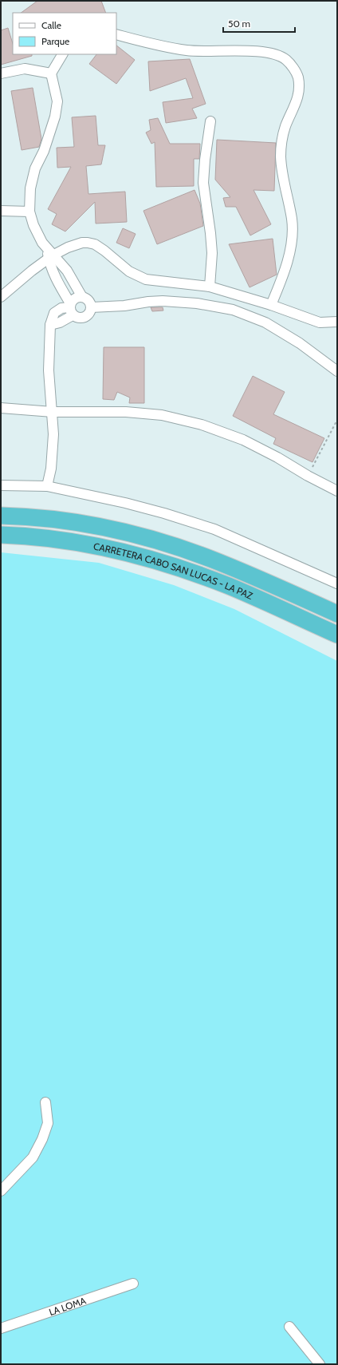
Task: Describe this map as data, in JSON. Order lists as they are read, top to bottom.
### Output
{
  "streets": {
    "highway": ["CARRETERA CABO SAN LUCAS - LA PAZ"],
    "street": ["LA LOMA"]
  },
  "legend": ["Calle", "Parque"],
  "scale_bar": "50 m"
}
